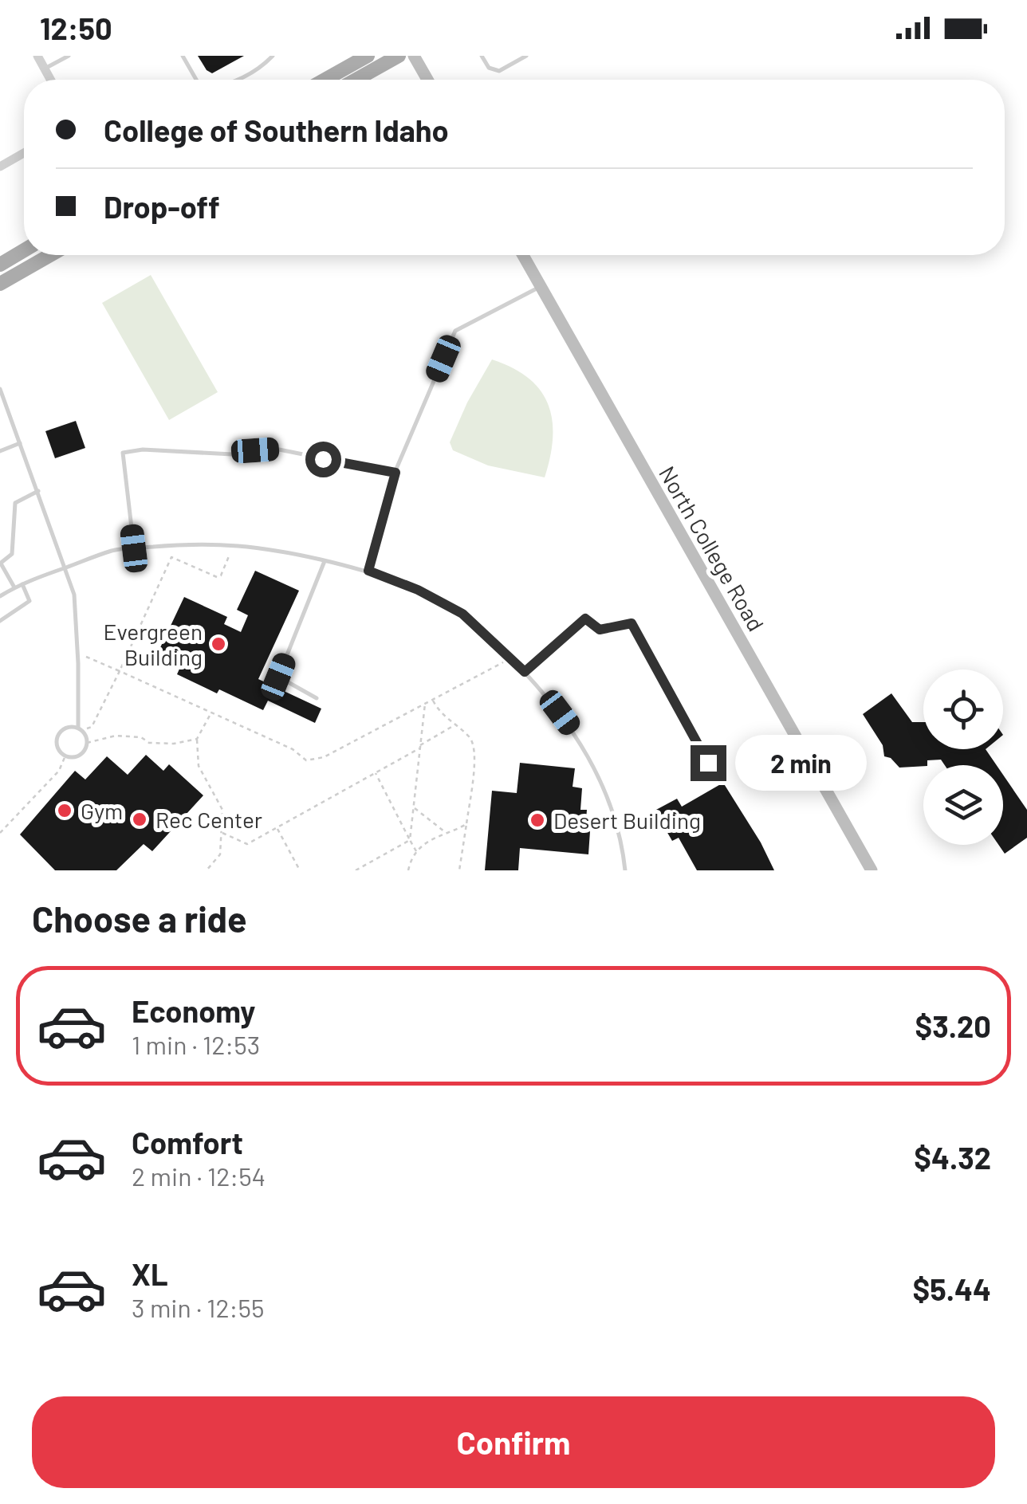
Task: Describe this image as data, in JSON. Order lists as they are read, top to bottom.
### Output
{
  "streets": {
    "street": ["North College Road"]
  },
  "places": [
    "Evergreen Building",
    "Gym",
    "Rec Center",
    "Desert Building"
  ],
  "page": {
    "status": "12:50",
    "banner": ["College of Southern Idaho", "Drop-off"],
    "bubble": "2 min",
    "heading": "Choose a ride",
    "list": [
      {
        "name": "Economy",
        "note": "1 min · 12:53",
        "value": "$3.20"
      },
      {
        "name": "Comfort",
        "note": "2 min · 12:54",
        "value": "$4.32"
      },
      {
        "name": "XL",
        "note": "3 min · 12:55",
        "value": "$5.44"
      }
    ],
    "buttons": "Confirm"
  }
}
